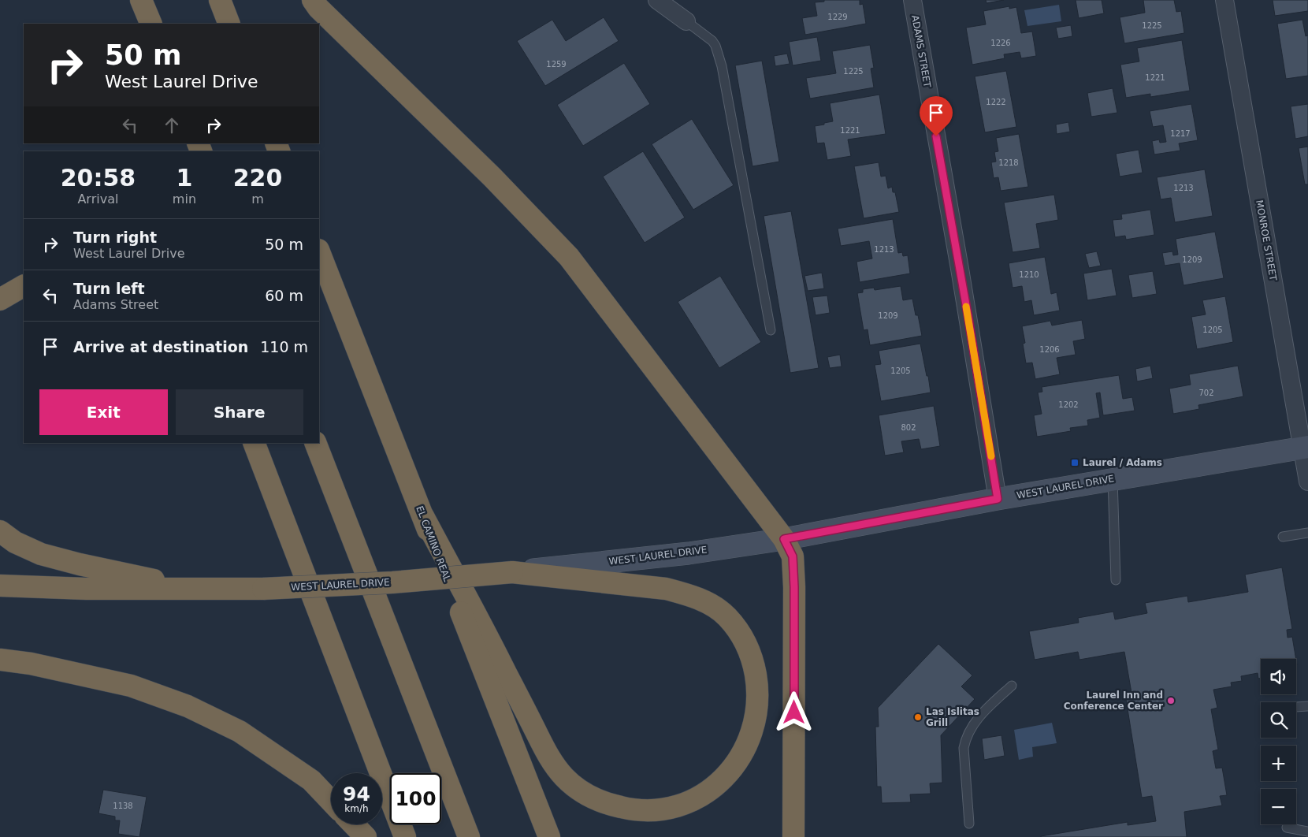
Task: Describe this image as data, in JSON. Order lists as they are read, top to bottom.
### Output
{
  "streets": {
    "highway": ["WEST LAUREL DRIVE", "EL CAMINO REAL"],
    "street": ["ADAMS STREET", "MONROE STREET"]
  },
  "crossings": [
    ["ADAMS STREET", "WEST LAUREL DRIVE"],
    ["MONROE STREET", "WEST LAUREL DRIVE"]
  ],
  "places": {
    "transit": ["Laurel / Adams"],
    "other": ["Laurel Inn and Conference Center", "Las Islitas Grill"]
  },
  "house_numbers": [
    "1229",
    "1225",
    "1226",
    "1259",
    "1225",
    "1221",
    "1222",
    "1221",
    "1217",
    "1218",
    "1213",
    "1213",
    "1209",
    "1210",
    "1209",
    "1205",
    "1206",
    "1205",
    "702",
    "1202",
    "802",
    "1138"
  ],
  "page": {
    "turn": ["50 m", "West Laurel Drive"],
    "eta": [
      "20:58",
      "Arrival",
      "1",
      "min",
      "220",
      "m"
    ],
    "list": [
      {
        "name": "Turn right",
        "note": "West Laurel Drive",
        "value": "50 m"
      },
      {
        "name": "Turn left",
        "note": "Adams Street",
        "value": "60 m"
      },
      {
        "name": "Arrive at destination",
        "value": "110 m"
      }
    ],
    "buttons": ["Exit", "Share"],
    "map_buttons": ["+", "−"],
    "speed": "94 km/h",
    "limit": "100"
  }
}
